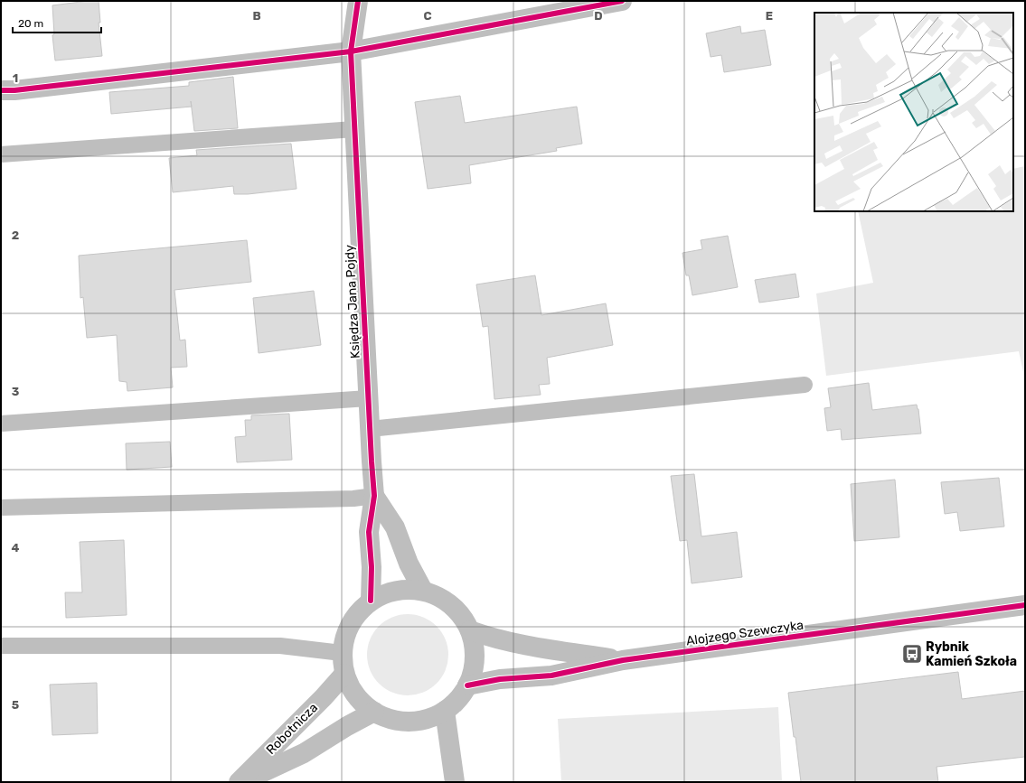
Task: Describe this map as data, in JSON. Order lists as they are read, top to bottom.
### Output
{
  "streets": {
    "street": ["Księdza Jana Pojdy", "Alojzego Szewczyka", "Robotnicza"]
  },
  "places": {
    "bus stop": ["Rybnik Kamień Szkoła"]
  },
  "scale_bar": "20 m",
  "grid": {
    "columns": [
      "B",
      "C",
      "D",
      "E"
    ],
    "rows": [
      "1",
      "2",
      "3",
      "4",
      "5"
    ]
  }
}
